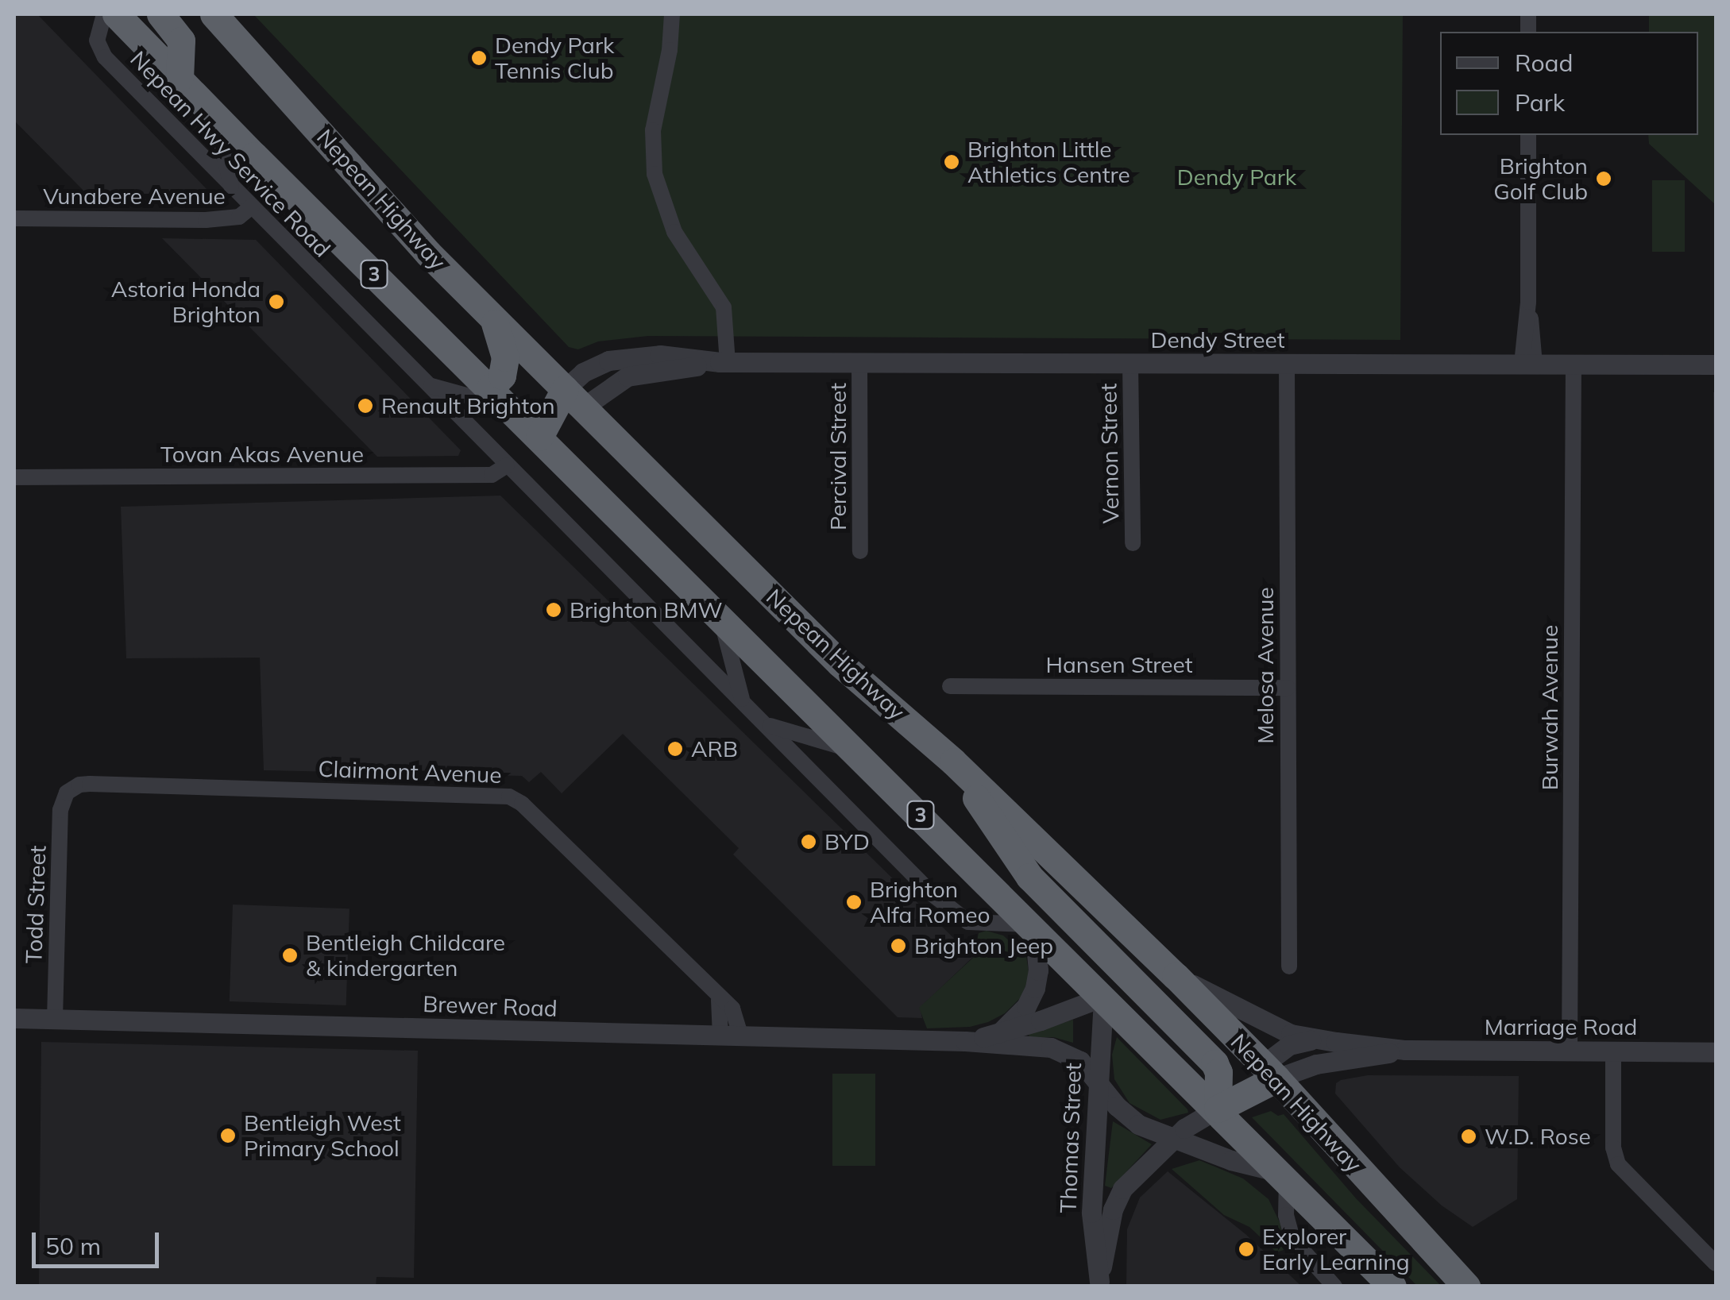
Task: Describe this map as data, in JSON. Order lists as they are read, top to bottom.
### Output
{
  "streets": {
    "highway": ["Nepean Highway", "3"],
    "street": [
      "Nepean Hwy Service Road",
      "Vunabere Avenue",
      "Dendy Street",
      "Vernon Street",
      "Tovan Akas Avenue",
      "Percival Street",
      "Hansen Street",
      "Melosa Avenue",
      "Burwah Avenue",
      "Clairmont Avenue",
      "Todd Street",
      "Brewer Road",
      "Marriage Road",
      "Thomas Street"
    ]
  },
  "crossings": [
    ["Nepean Hwy Service Road", "Vunabere Avenue"],
    ["Nepean Hwy Service Road", "3"],
    ["Nepean Hwy Service Road", "Tovan Akas Avenue"],
    ["Nepean Highway", "Dendy Street"],
    ["Nepean Highway", "Marriage Road"],
    ["3", "Brewer Road"],
    ["3", "Thomas Street"],
    ["Dendy Street", "Vernon Street"],
    ["Dendy Street", "Percival Street"],
    ["Dendy Street", "Melosa Avenue"],
    ["Dendy Street", "Burwah Avenue"],
    ["Hansen Street", "Melosa Avenue"],
    ["Burwah Avenue", "Marriage Road"],
    ["Clairmont Avenue", "Todd Street"],
    ["Clairmont Avenue", "Brewer Road"],
    ["Todd Street", "Brewer Road"],
    ["Brewer Road", "Thomas Street"]
  ],
  "parks": ["Dendy Park"],
  "places": [
    "Dendy Park Tennis Club",
    "Brighton Little Athletics Centre",
    "Brighton Golf Club",
    "Astoria Honda Brighton",
    "Renault Brighton",
    "Brighton BMW",
    "ARB",
    "BYD",
    "Brighton Alfa Romeo",
    "Brighton Jeep",
    "Bentleigh Childcare & kindergarten",
    "Bentleigh West Primary School",
    "W.D. Rose",
    "Explorer Early Learning"
  ],
  "legend": ["Road", "Park"],
  "scale_bar": "50 m"
}
